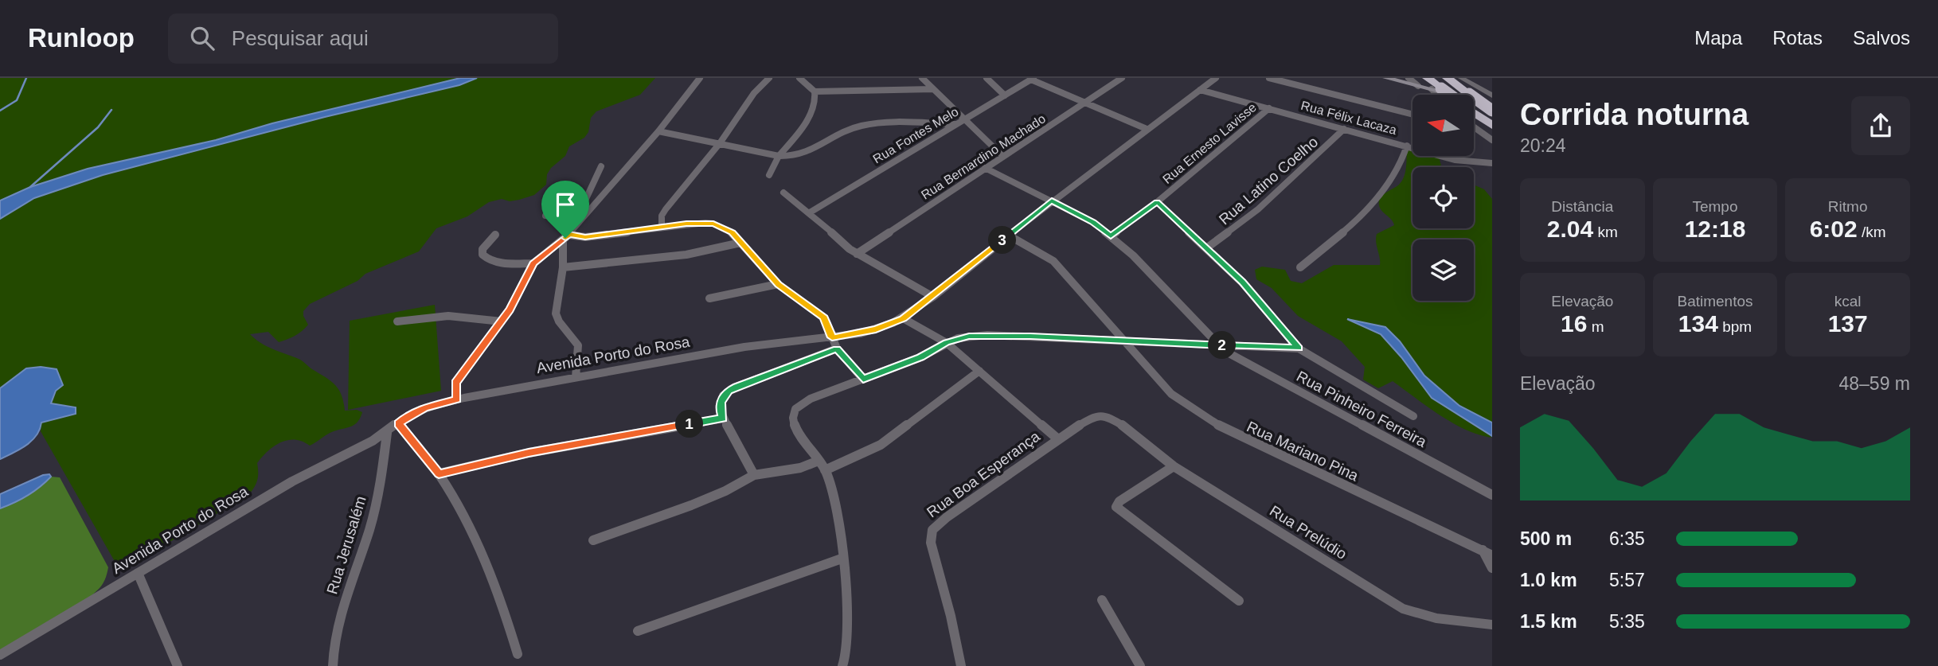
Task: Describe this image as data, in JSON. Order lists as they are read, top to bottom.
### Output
{
  "streets": {
    "street": [
      "Rua Félix Lacaza",
      "Rua Fontes Melo",
      "Rua Ernesto Lavisse",
      "Rua Bernardino Machado",
      "Rua Latino Coelho",
      "Avenida Porto do Rosa",
      "Rua Pinheiro Ferreira",
      "Rua Mariano Pina",
      "Rua Boa Esperança",
      "Rua Prelúdio",
      "Rua Jerusalém"
    ]
  },
  "crossings": [
    ["Rua Félix Lacaza", "Rua Ernesto Lavisse"],
    ["Rua Félix Lacaza", "Rua Latino Coelho"],
    ["Rua Félix Lacaza", "Avenida Porto do Rosa"],
    ["Rua Ernesto Lavisse", "Rua Pinheiro Ferreira"],
    ["Rua Bernardino Machado", "Rua Pinheiro Ferreira"],
    ["Avenida Porto do Rosa", "Rua Pinheiro Ferreira"],
    ["Avenida Porto do Rosa", "Rua Mariano Pina"],
    ["Avenida Porto do Rosa", "Rua Boa Esperança"],
    ["Avenida Porto do Rosa", "Rua Jerusalém"],
    ["Rua Boa Esperança", "Rua Prelúdio"]
  ],
  "north": "left",
  "page": {
    "header": "Runloop",
    "search": "Pesquisar aqui",
    "nav": ["Mapa", "Rotas", "Salvos"],
    "heading": ["Corrida noturna", "20:24"],
    "stats": [
      ["Distância", "2.04 km"],
      ["Tempo", "12:18"],
      ["Ritmo", "6:02 /km"],
      ["Elevação", "16 m"],
      ["Batimentos", "134 bpm"],
      ["kcal", "137"]
    ],
    "pins": ["3", "2", "1"],
    "chart": ["Elevação", "48–59 m"],
    "list": [
      {
        "name": "500 m",
        "note": "6:35"
      },
      {
        "name": "1.0 km",
        "note": "5:57"
      },
      {
        "name": "1.5 km",
        "note": "5:35"
      }
    ]
  }
}
